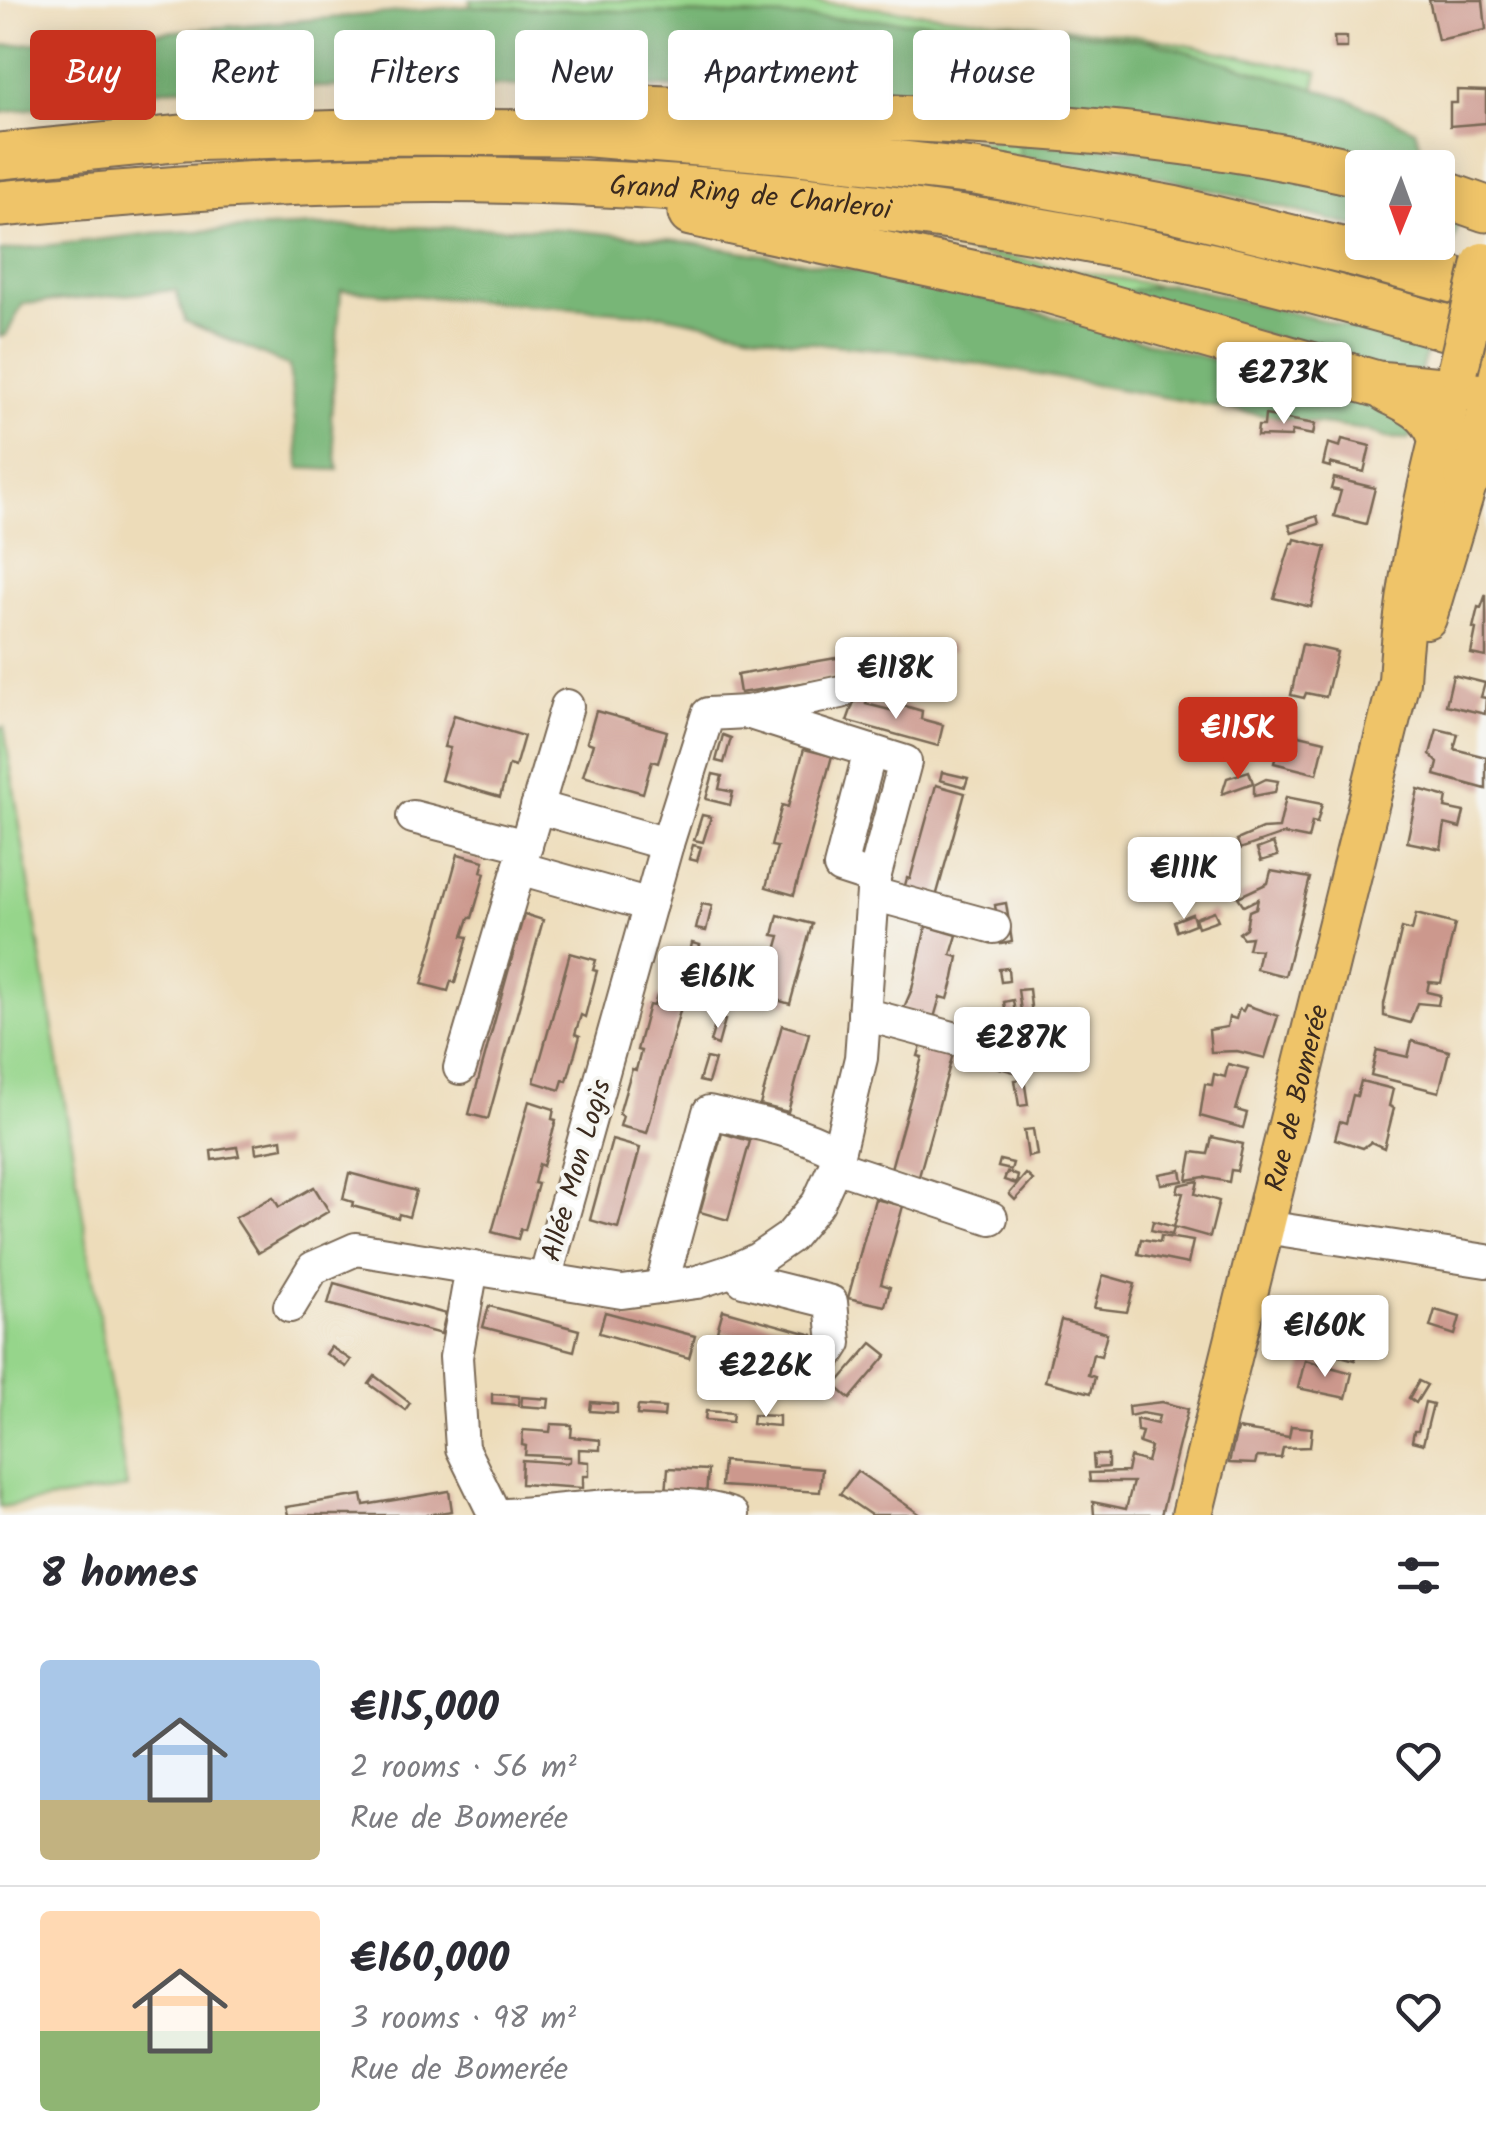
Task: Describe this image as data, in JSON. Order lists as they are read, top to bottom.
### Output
{
  "streets": {
    "highway": ["Grand Ring de Charleroi"],
    "main road": ["Rue de Bomerée"],
    "street": ["Allée Mon Logis"]
  },
  "crossings": [
    ["Grand Ring de Charleroi", "Rue de Bomerée"]
  ],
  "north": "bottom",
  "page": {
    "chip": [
      "Buy",
      "Rent",
      "Filters",
      "New",
      "Apartment",
      "House"
    ],
    "price": [
      "€273K",
      "€118K",
      "€115K",
      "€111K",
      "€161K",
      "€287K",
      "€160K",
      "€226K"
    ],
    "heading": "8 homes",
    "list": [
      {
        "name": "€115,000",
        "note": "2 rooms · 56 m² · Rue de Bomerée"
      },
      {
        "name": "€160,000",
        "note": "3 rooms · 98 m² · Rue de Bomerée"
      }
    ]
  }
}
